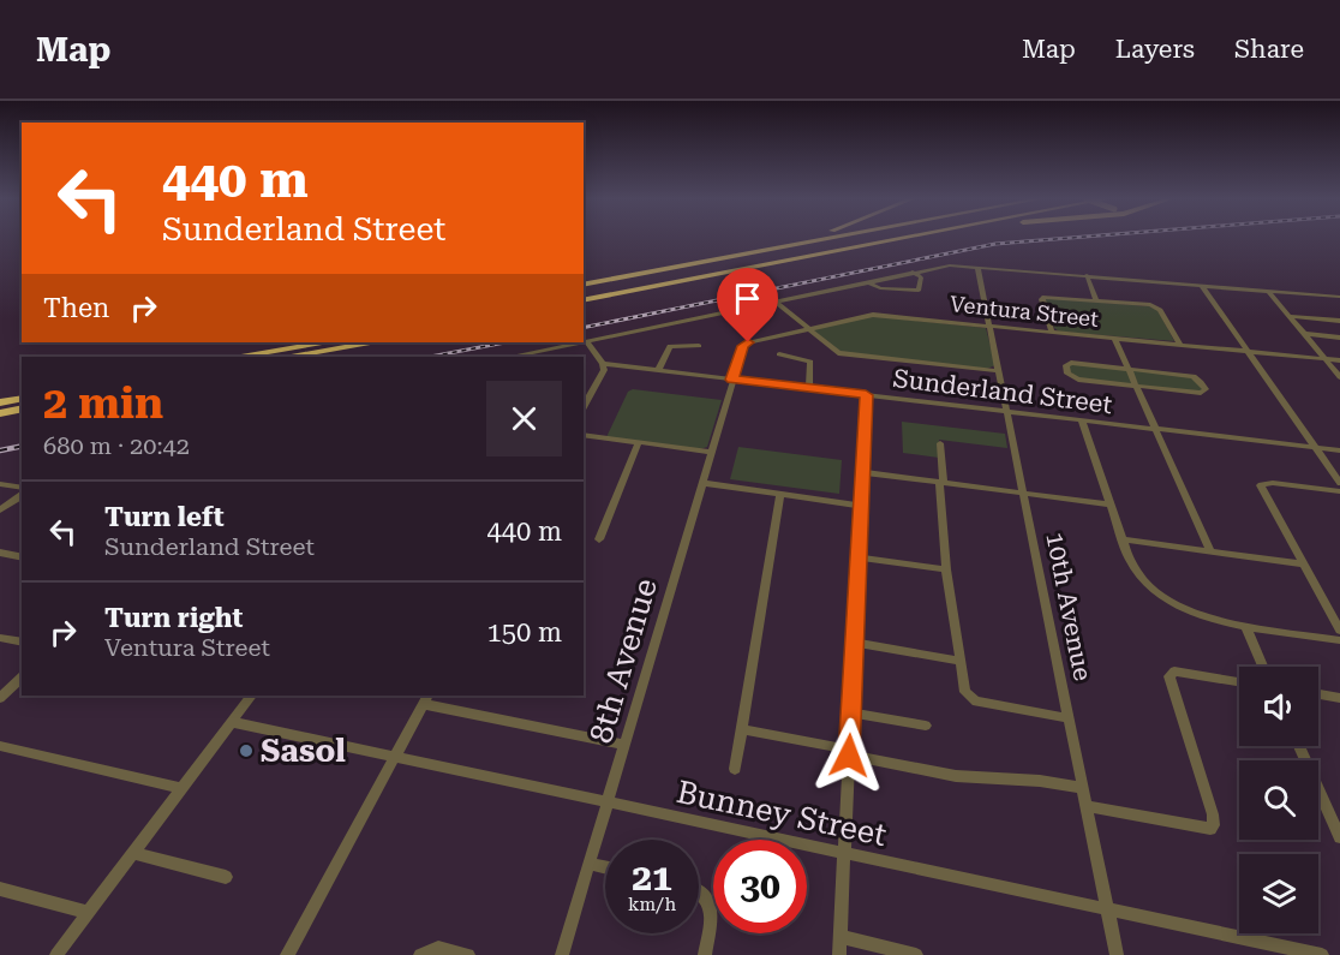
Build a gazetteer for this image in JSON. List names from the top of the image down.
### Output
{
  "streets": {
    "street": [
      "Ventura Street",
      "Sunderland Street",
      "10th Avenue",
      "8th Avenue",
      "Bunney Street"
    ]
  },
  "crossings": [
    ["Ventura Street", "Sunderland Street"],
    ["Ventura Street", "10th Avenue"],
    ["Ventura Street", "8th Avenue"],
    ["Sunderland Street", "10th Avenue"],
    ["Sunderland Street", "8th Avenue"],
    ["10th Avenue", "Bunney Street"],
    ["8th Avenue", "Bunney Street"]
  ],
  "places": ["Sasol"],
  "page": {
    "header": "Map",
    "nav": ["Map", "Layers", "Share"],
    "turn": ["440 m", "Sunderland Street"],
    "then": "Then",
    "heading": ["2 min", "680 m · 20:42"],
    "list": [
      {
        "name": "Turn left",
        "note": "Sunderland Street",
        "value": "440 m"
      },
      {
        "name": "Turn right",
        "note": "Ventura Street",
        "value": "150 m"
      }
    ],
    "speed": "21 km/h",
    "limit": "30"
  }
}
